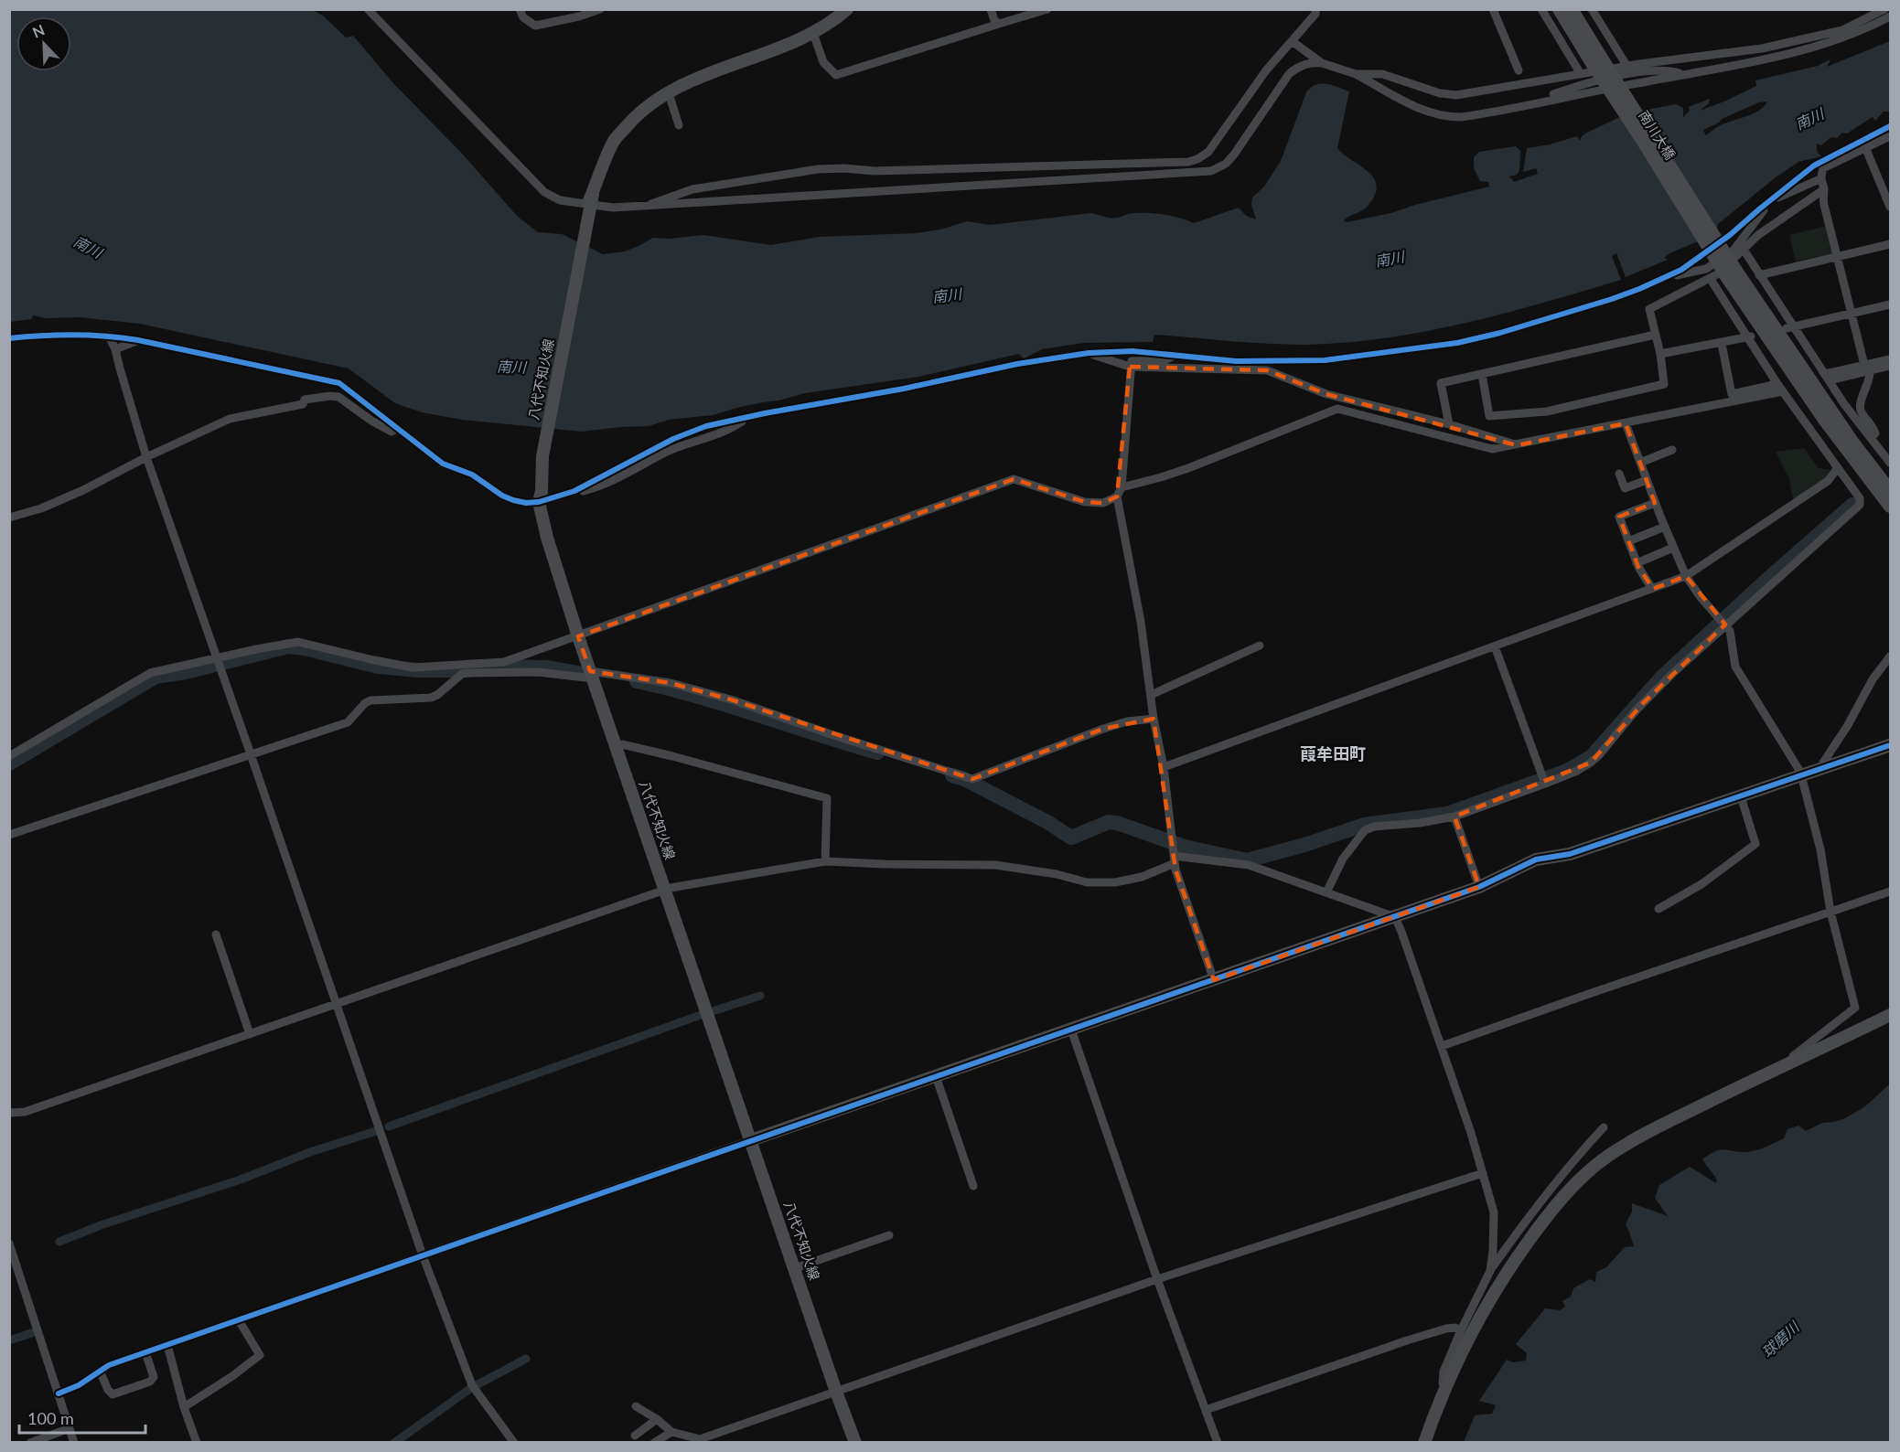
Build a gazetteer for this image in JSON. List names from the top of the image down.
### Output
{
  "streets": {
    "street": ["南川大橋", "八代不知火線"]
  },
  "districts": ["葭牟田町"],
  "water": ["南川", "球磨川"],
  "scale_bar": "100 m",
  "north": "top left"
}
